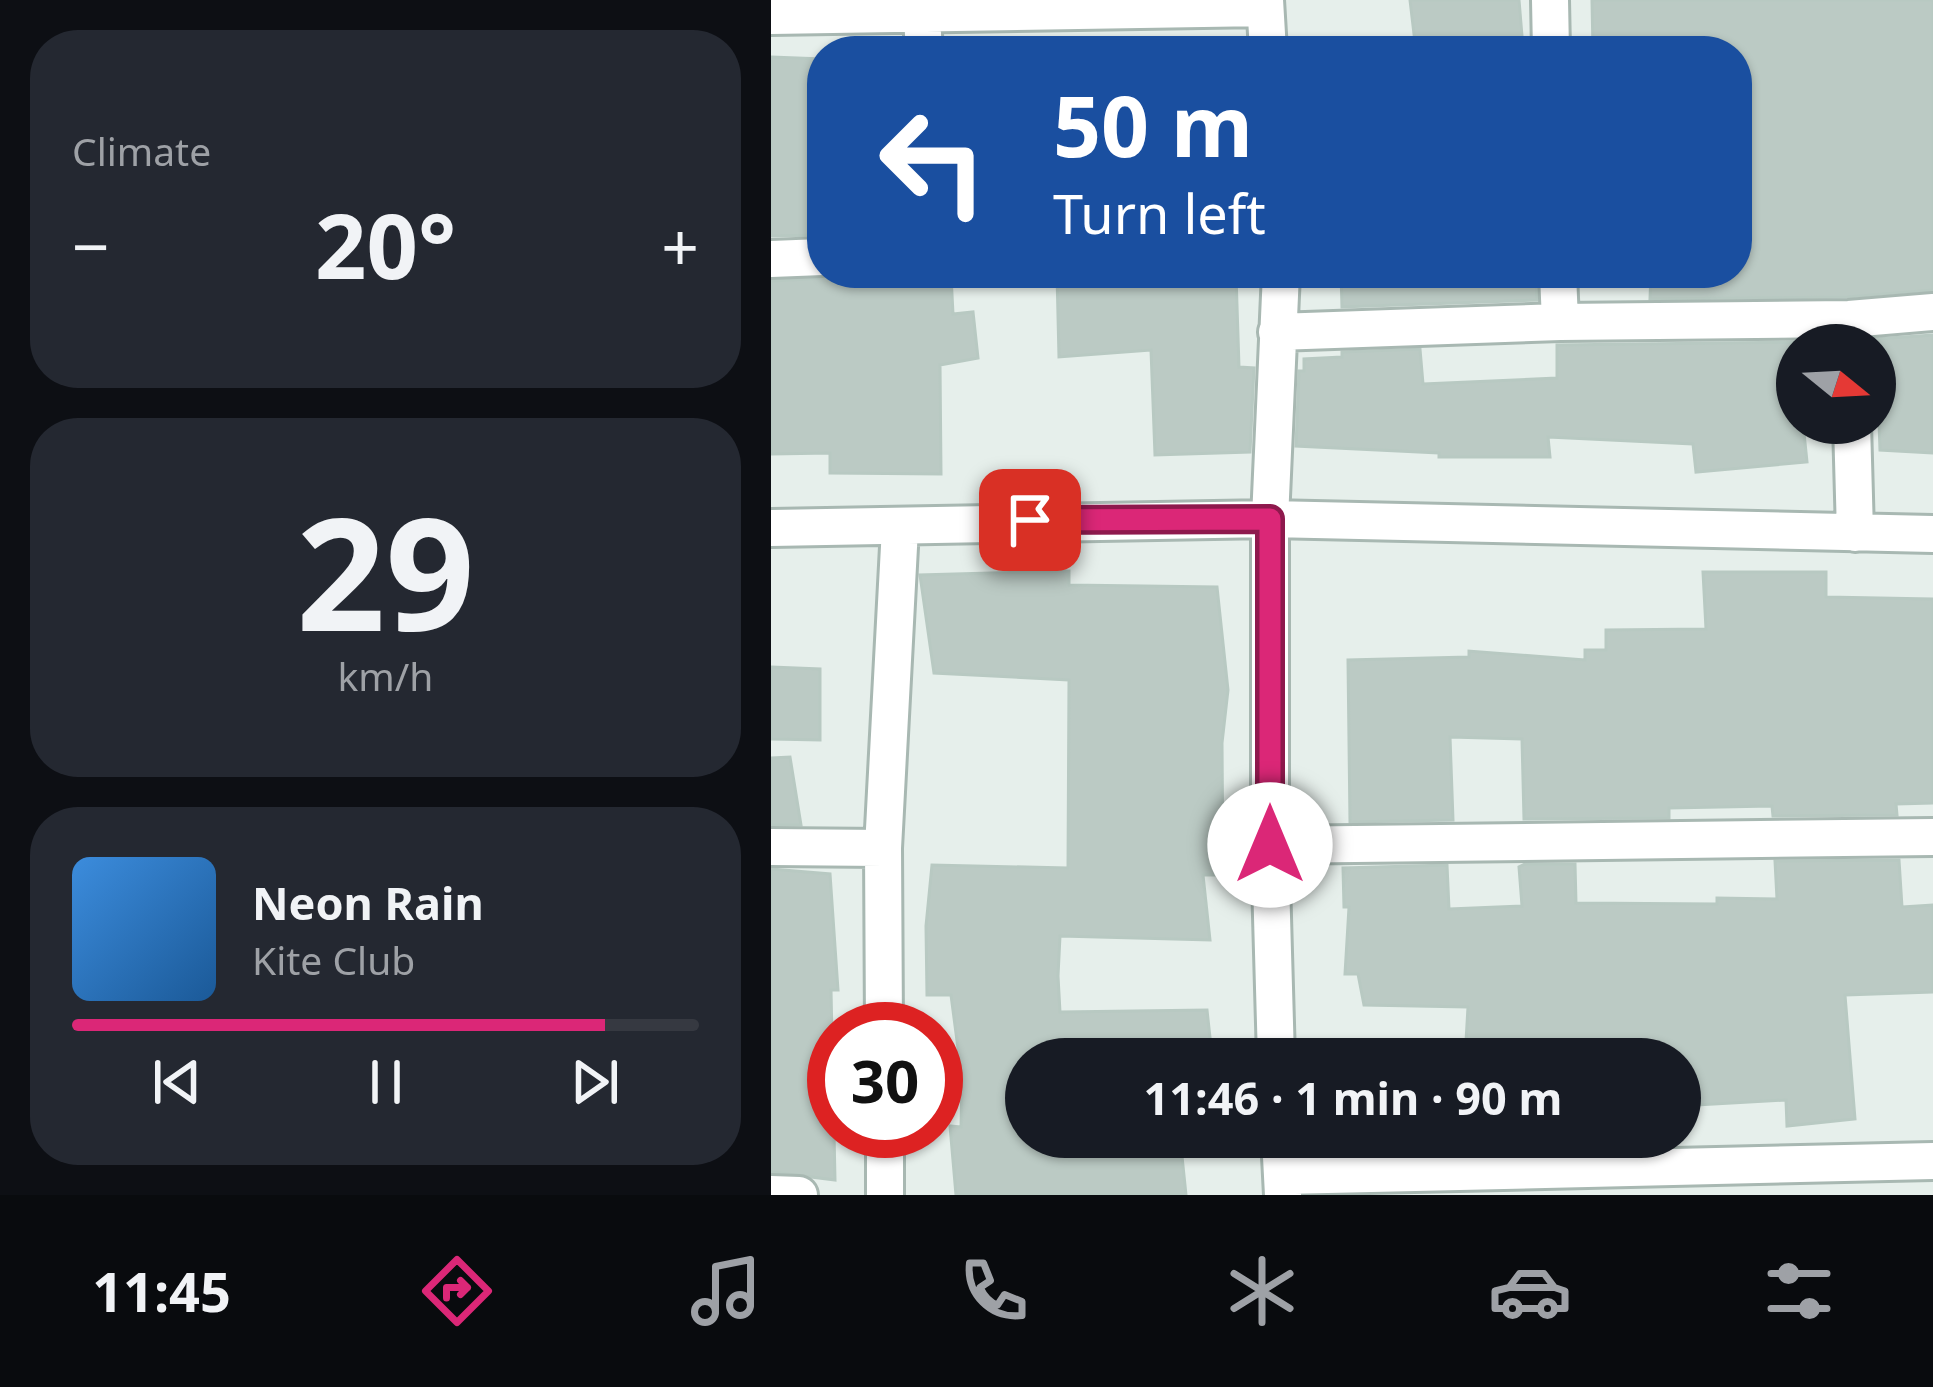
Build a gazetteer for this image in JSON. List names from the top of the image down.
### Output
{
  "north": "right",
  "page": {
    "tile": [
      "Climate",
      ["29", "km/h"]
    ],
    "turn": ["50 m", "Turn left"],
    "heat": ["−", "20°", "+"],
    "song": ["Neon Rain", "Kite Club"],
    "limit": "30",
    "trip": "11:46 · 1 min · 90 m",
    "tabs": "11:45"
  }
}
